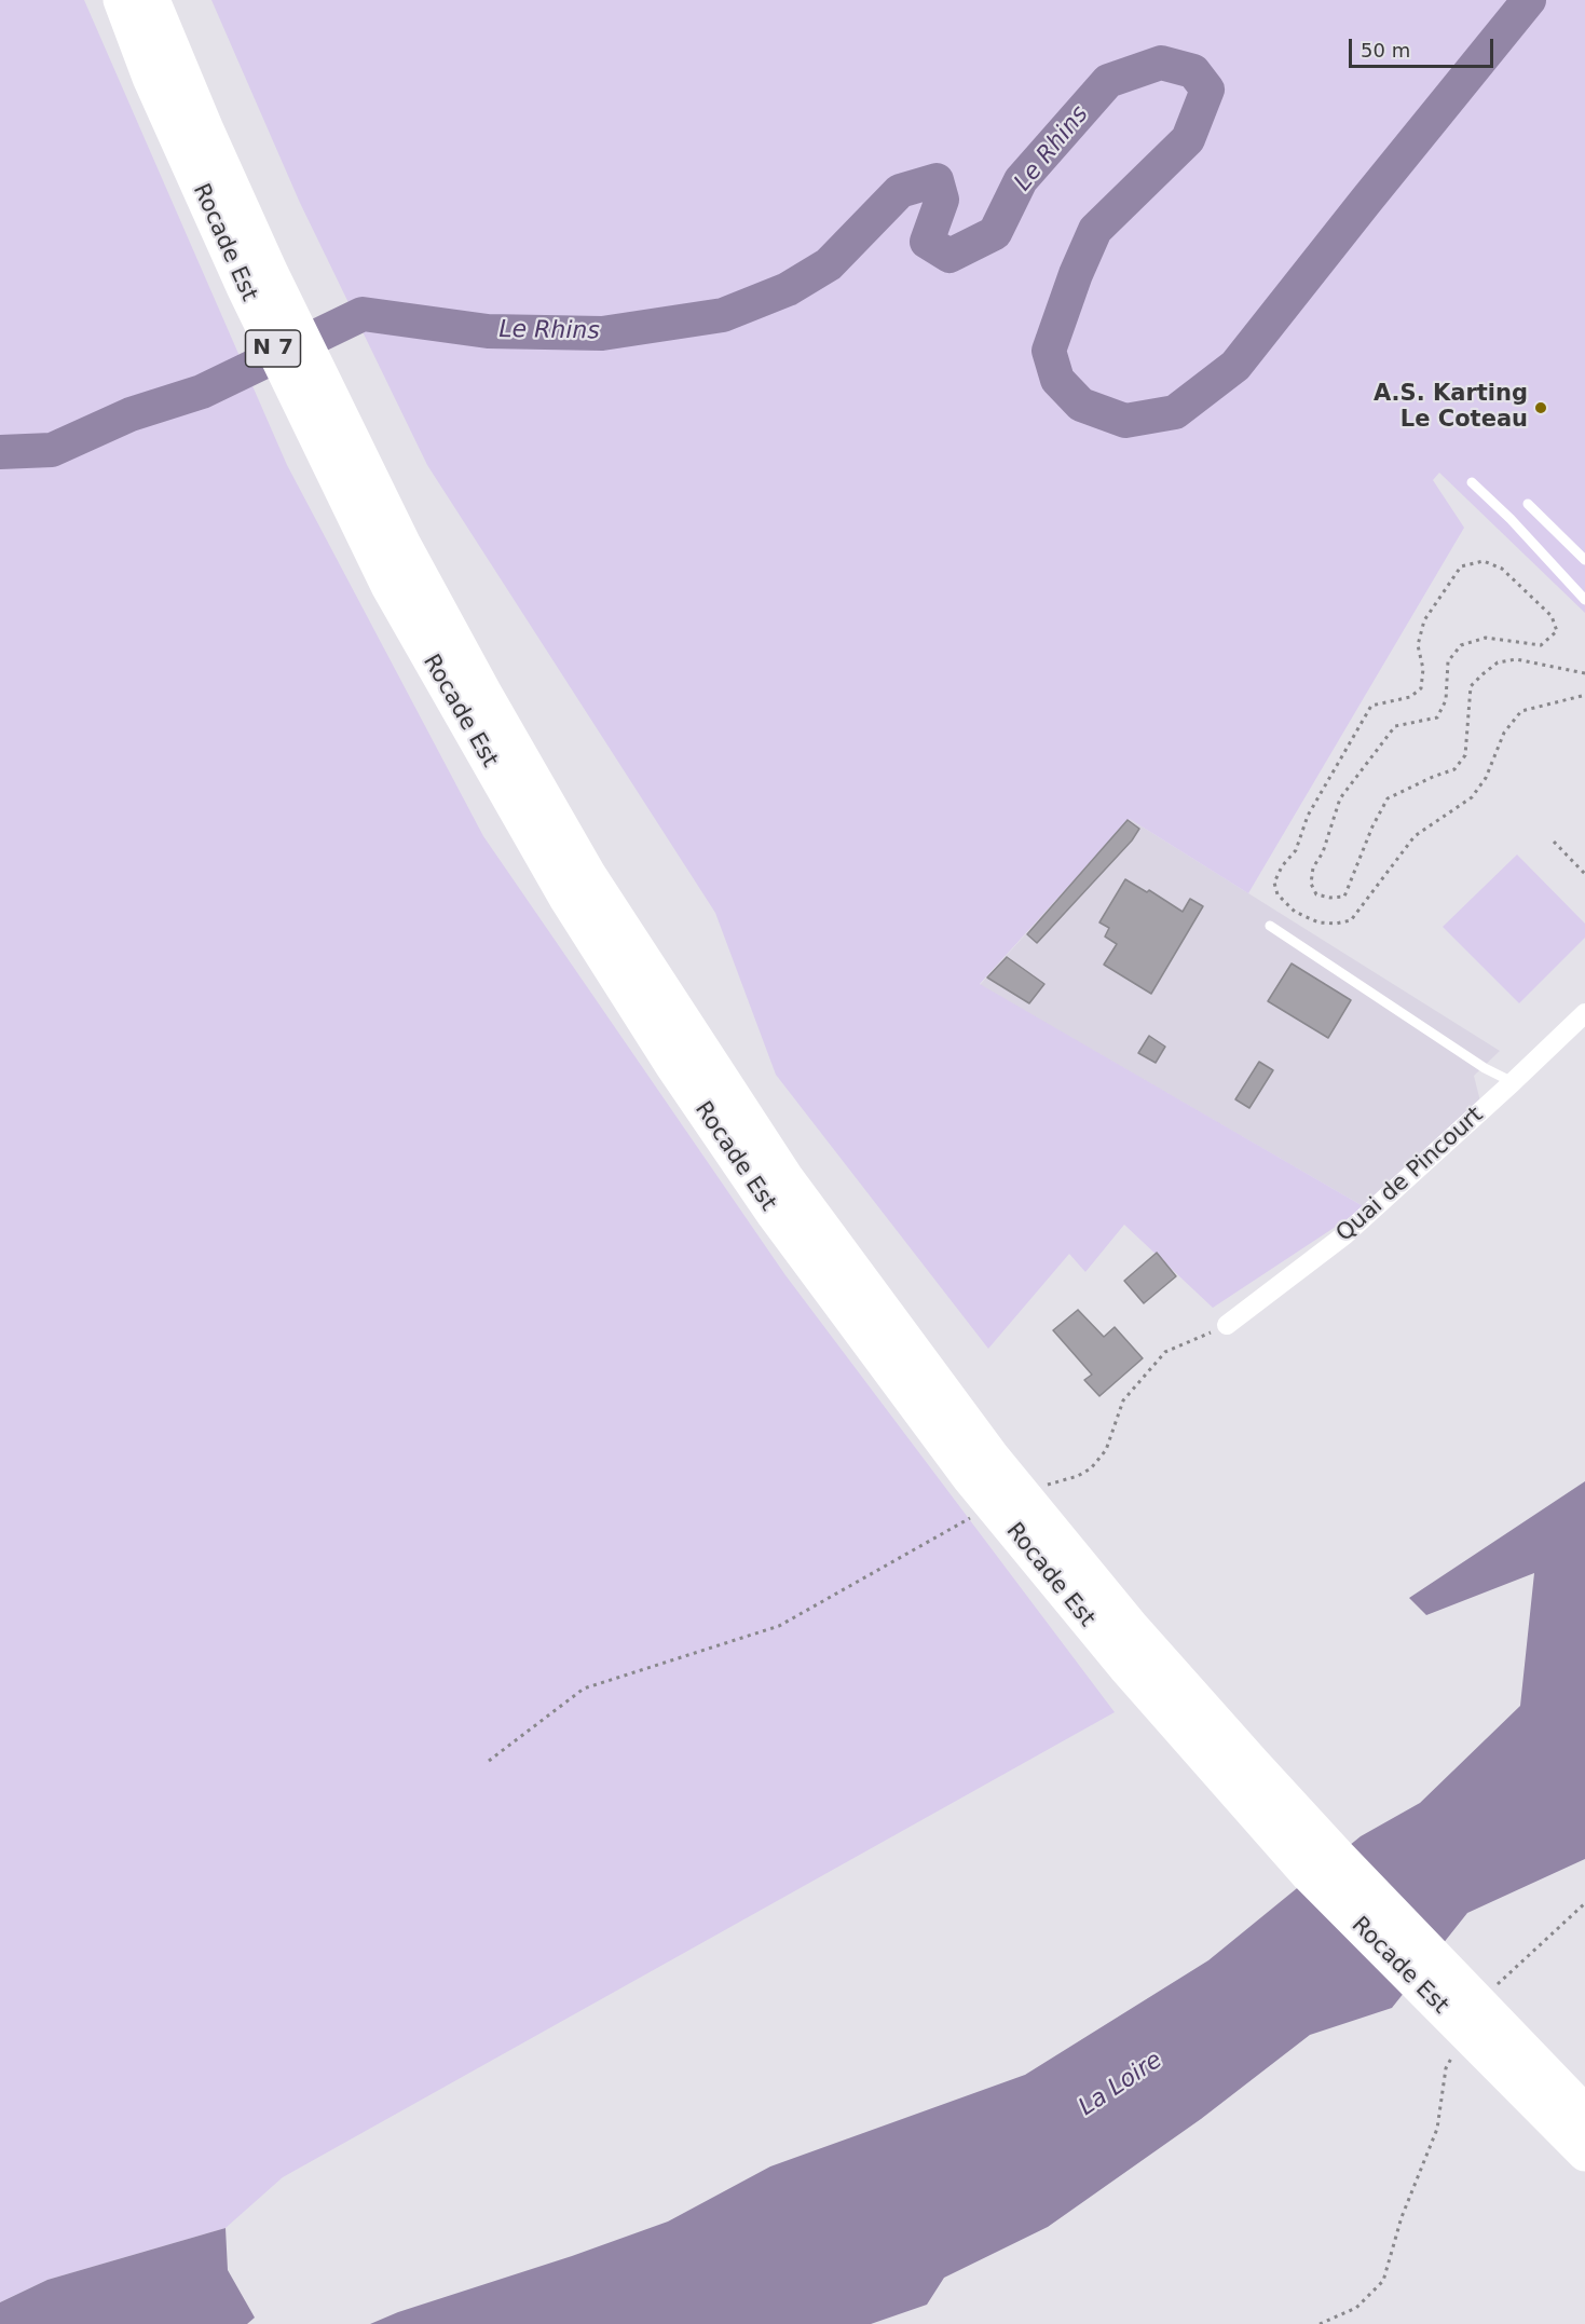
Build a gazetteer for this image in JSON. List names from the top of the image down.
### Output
{
  "streets": {
    "highway": ["Rocade Est", "N 7"],
    "street": ["Quai de Pincourt"]
  },
  "water": ["Le Rhins", "La Loire"],
  "places": ["A.S. Karting Le Coteau"],
  "scale_bar": "50 m"
}
